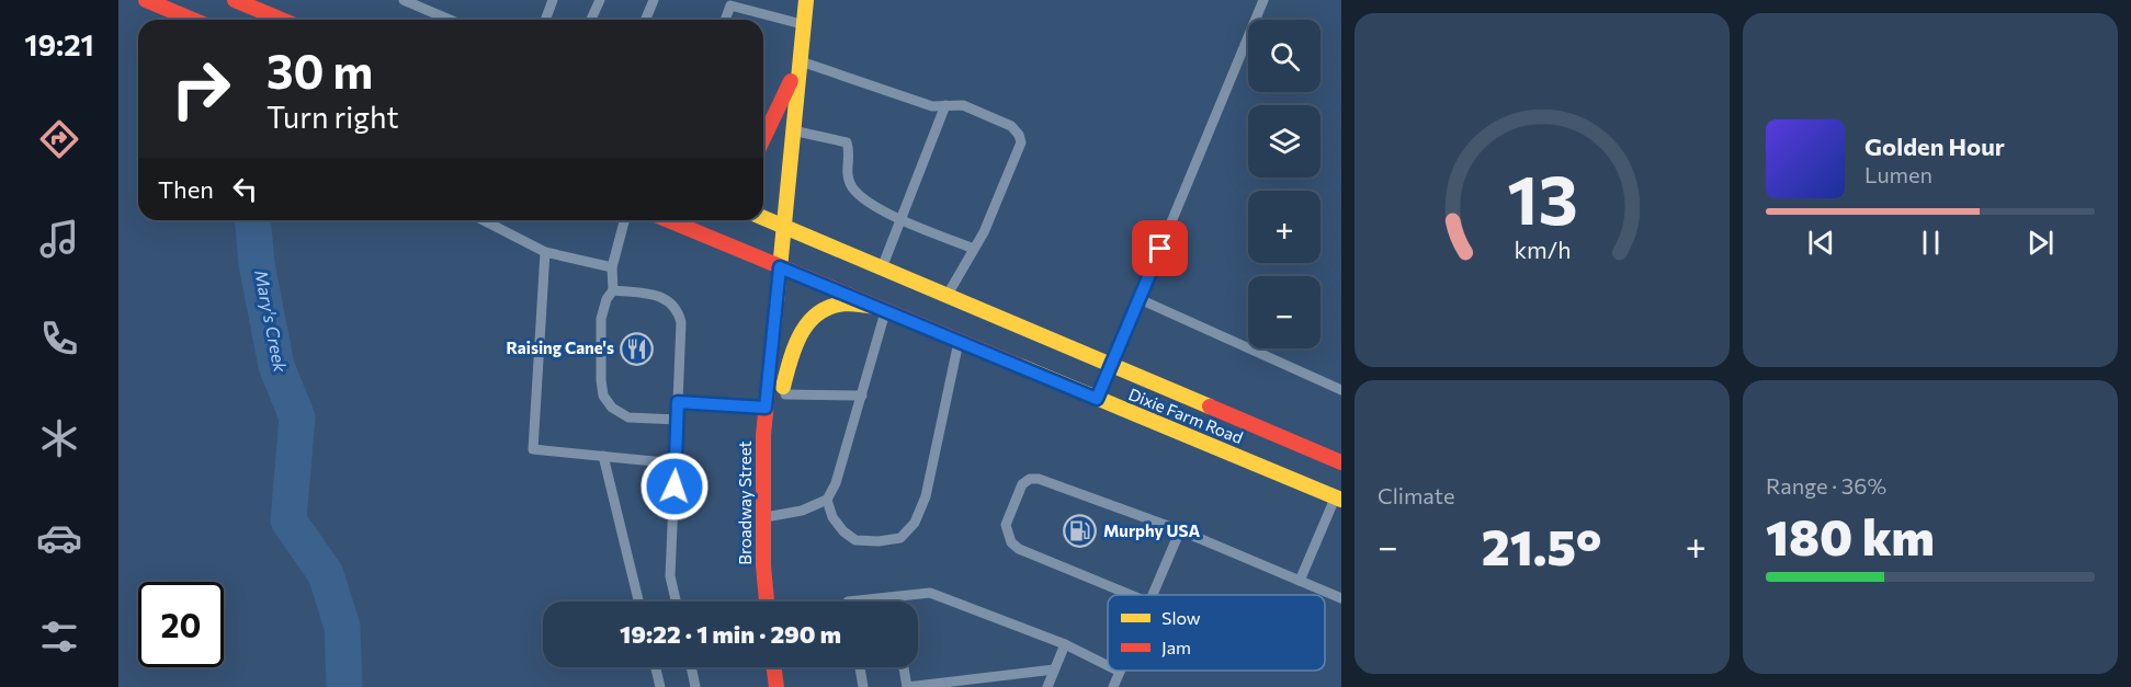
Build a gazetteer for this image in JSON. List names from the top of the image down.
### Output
{
  "streets": {
    "main road": ["Dixie Farm Road", "Broadway Street"]
  },
  "crossings": [
    ["Dixie Farm Road", "Broadway Street"]
  ],
  "water": ["Mary's Creek"],
  "places": {
    "restaurant": ["Raising Cane's"],
    "fuel station": ["Murphy USA"]
  },
  "legend": ["Slow", "Jam"],
  "page": {
    "tabs": "19:21",
    "map_buttons": ["+", "−"],
    "turn": ["30 m", "Turn right"],
    "song": ["Golden Hour", "Lumen"],
    "then": "Then",
    "tile": [
      "Climate",
      ["Range · 36%", "180 km"]
    ],
    "heat": ["−", "21.5°", "+"],
    "limit": "20",
    "trip": "19:22 · 1 min · 290 m",
    "gauge": ["13", "km/h"]
  }
}
